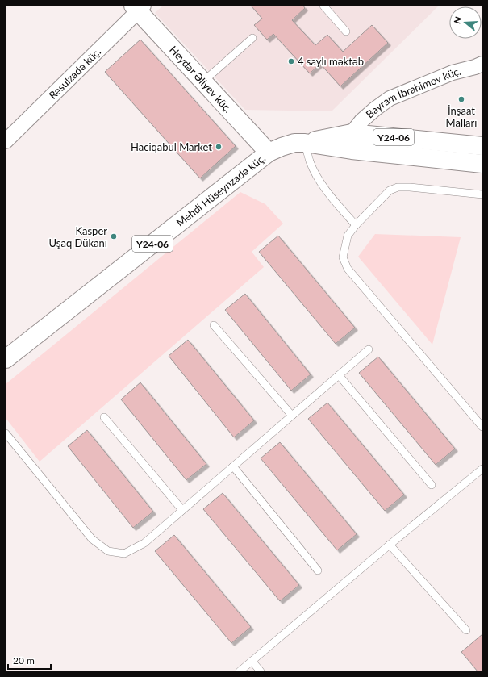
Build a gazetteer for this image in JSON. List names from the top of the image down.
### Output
{
  "streets": {
    "main road": ["Heydər Əliyev küç.", "Y24-06", "Mehdi Hüseynzadə küç."],
    "street": ["Rəsulzadə küç.", "Bayram İbrahimov küç."]
  },
  "crossings": [
    ["Rəsulzadə küç.", "Heydər Əliyev küç."],
    ["Heydər Əliyev küç.", "Mehdi Hüseynzadə küç."],
    ["Bayram İbrahimov küç.", "Y24-06"],
    ["Y24-06", "Mehdi Hüseynzadə küç."]
  ],
  "places": [
    "4 saylı məktəb",
    "İnşaat Malları",
    "Haciqabul Market",
    "Kasper Uşaq Dükanı"
  ],
  "scale_bar": "20 m",
  "north": "left"
}
